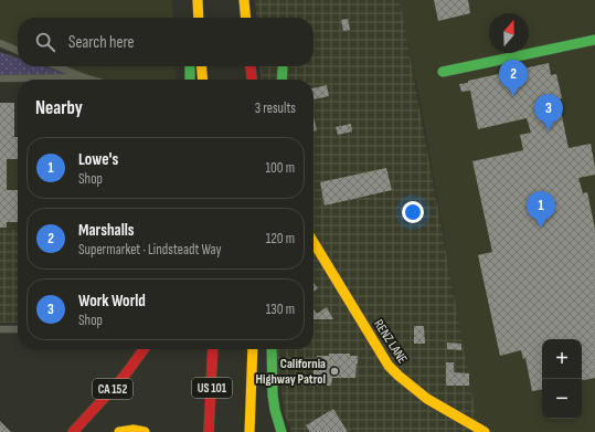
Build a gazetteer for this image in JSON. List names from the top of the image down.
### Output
{
  "streets": {
    "main road": ["RENZ LANE", "US 101", "CA 152"]
  },
  "places": ["California Highway Patrol"],
  "north": "top",
  "page": {
    "search": "Search here",
    "pins": ["2", "3", "1"],
    "heading": ["Nearby", "3 results"],
    "list": [
      {
        "mark": "1",
        "name": "Lowe's",
        "note": "Shop",
        "value": "100 m"
      },
      {
        "mark": "2",
        "name": "Marshalls",
        "note": "Supermarket · Lindsteadt Way",
        "value": "120 m"
      },
      {
        "mark": "3",
        "name": "Work World",
        "note": "Shop",
        "value": "130 m"
      }
    ],
    "map_buttons": ["+", "−"]
  }
}
